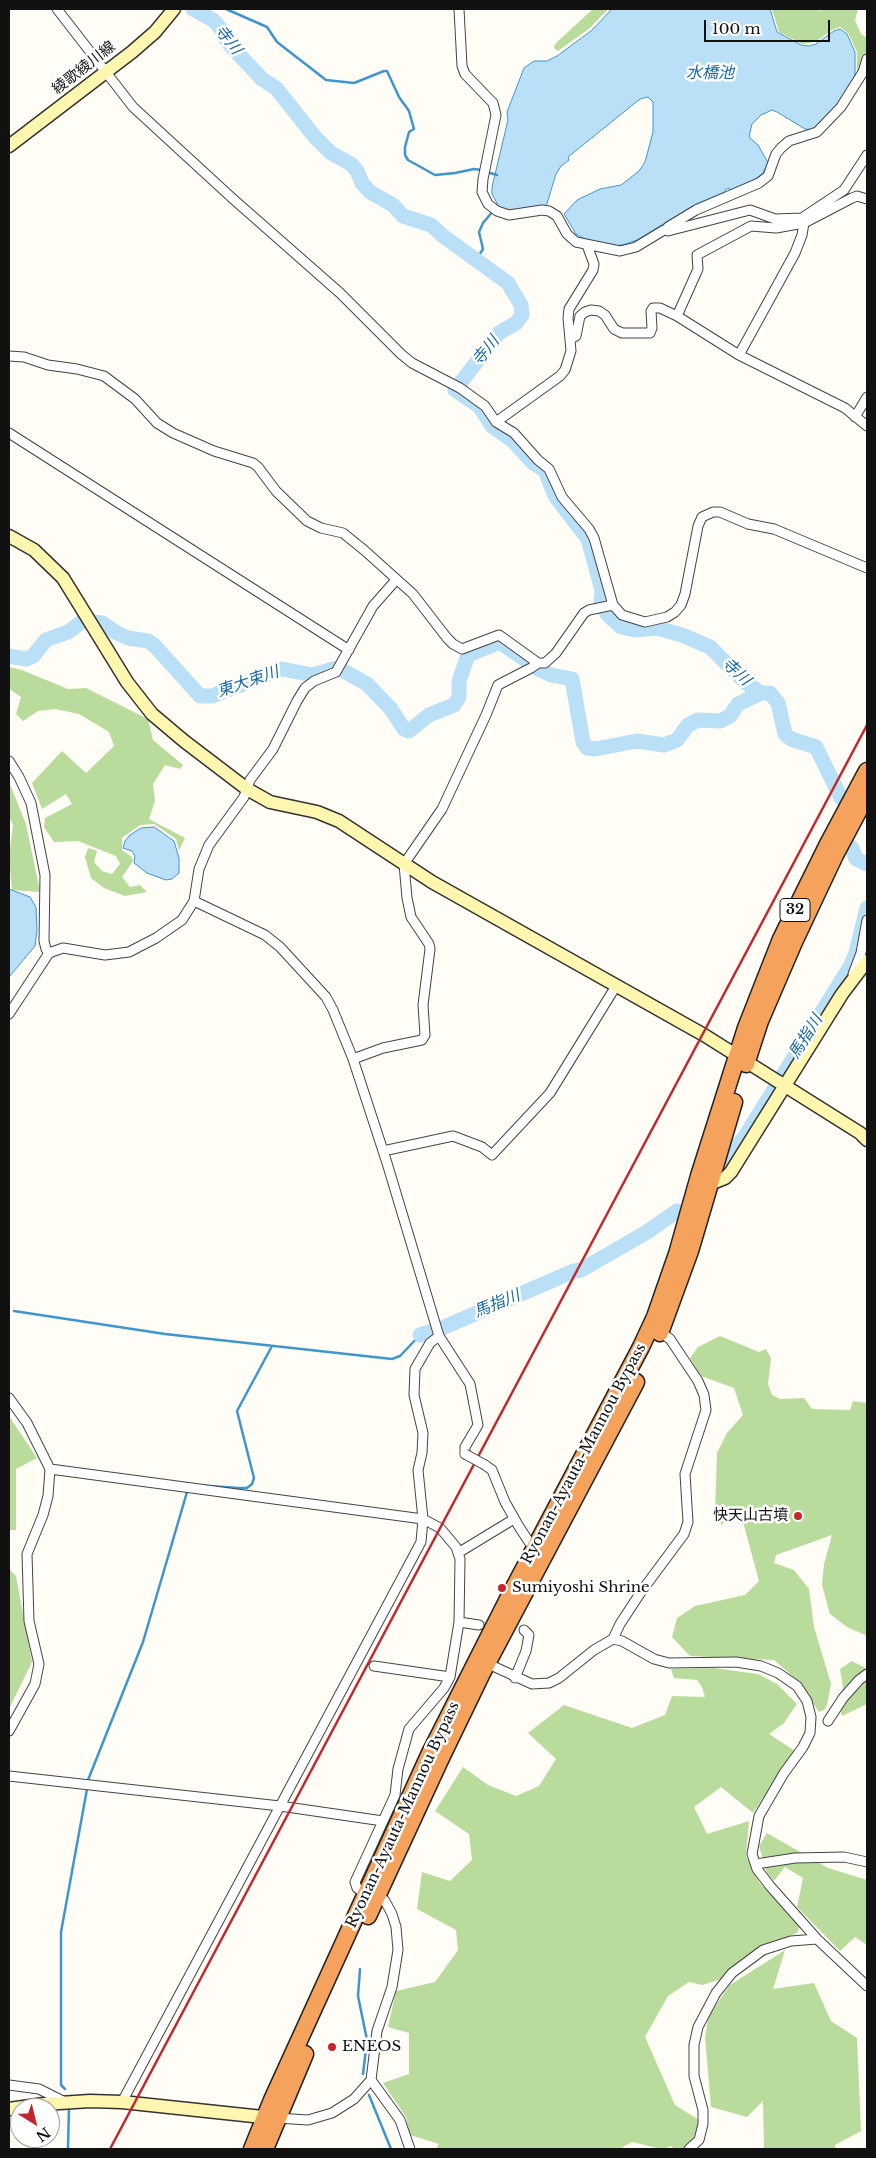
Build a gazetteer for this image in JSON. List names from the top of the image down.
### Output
{
  "streets": {
    "highway": ["32", "Ryonan-Ayauta-Mannou Bypass"],
    "street": ["綾歌綾川線"]
  },
  "water": [
    "寺川",
    "水橋池",
    "東大束川",
    "馬指川"
  ],
  "places": ["快天山古墳", "Sumiyoshi Shrine", "ENEOS"],
  "scale_bar": "100 m",
  "north": "bottom right"
}
